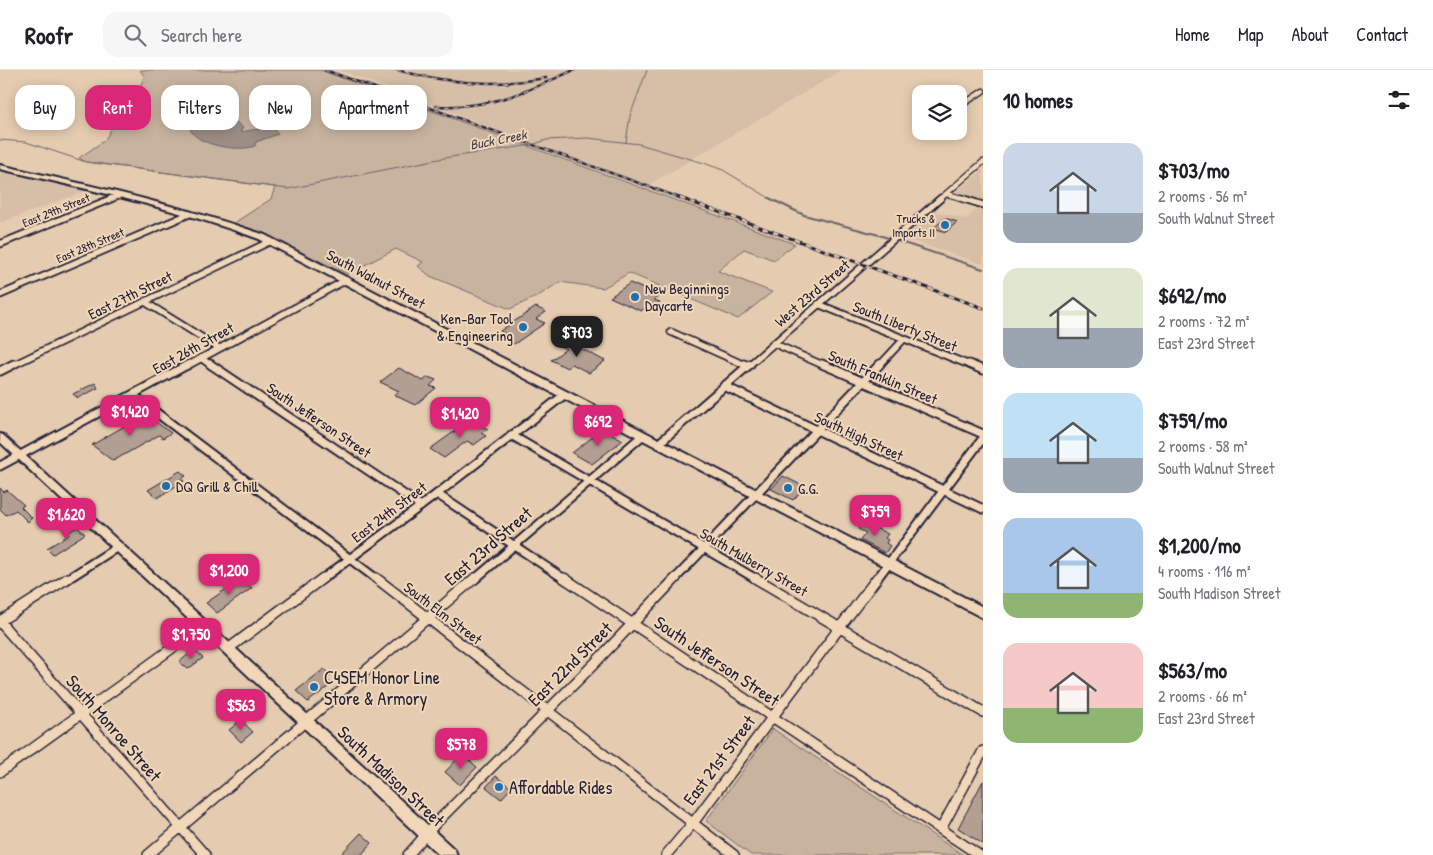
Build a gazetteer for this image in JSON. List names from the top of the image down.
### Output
{
  "streets": {
    "main road": ["South Walnut Street", "South Madison Street"],
    "street": [
      "East 29th Street",
      "East 28th Street",
      "West 23rd Street",
      "East 27th Street",
      "South Liberty Street",
      "East 26th Street",
      "South Franklin Street",
      "South Jefferson Street",
      "South High Street",
      "East 24th Street",
      "East 23rd Street",
      "South Mulberry Street",
      "South Elm Street",
      "East 22nd Street",
      "South Monroe Street",
      "East 21st Street"
    ]
  },
  "crossings": [
    ["East 29th Street", "South Walnut Street"],
    ["East 28th Street", "South Walnut Street"],
    ["South Walnut Street", "West 23rd Street"],
    ["South Walnut Street", "East 27th Street"],
    ["South Walnut Street", "East 26th Street"],
    ["South Walnut Street", "East 24th Street"],
    ["South Walnut Street", "East 23rd Street"],
    ["South Walnut Street", "East 22nd Street"],
    ["South Walnut Street", "East 21st Street"],
    ["West 23rd Street", "South Liberty Street"],
    ["West 23rd Street", "South Franklin Street"],
    ["West 23rd Street", "South High Street"],
    ["South Liberty Street", "East 22nd Street"],
    ["East 26th Street", "South Jefferson Street"],
    ["East 26th Street", "South Elm Street"],
    ["East 26th Street", "South Madison Street"],
    ["South Franklin Street", "East 22nd Street"],
    ["South Franklin Street", "East 21st Street"],
    ["South Jefferson Street", "East 24th Street"],
    ["South Jefferson Street", "East 23rd Street"],
    ["South Jefferson Street", "East 22nd Street"],
    ["South Jefferson Street", "East 21st Street"],
    ["South High Street", "East 22nd Street"],
    ["South High Street", "East 21st Street"],
    ["East 24th Street", "South Mulberry Street"],
    ["East 24th Street", "South Elm Street"],
    ["East 24th Street", "South Madison Street"],
    ["East 23rd Street", "South Mulberry Street"],
    ["East 23rd Street", "South Elm Street"],
    ["East 23rd Street", "South Monroe Street"],
    ["East 23rd Street", "South Madison Street"],
    ["South Mulberry Street", "East 22nd Street"],
    ["South Mulberry Street", "East 21st Street"],
    ["South Elm Street", "East 22nd Street"],
    ["South Elm Street", "East 21st Street"],
    ["East 22nd Street", "South Madison Street"]
  ],
  "water": ["Buck Creek"],
  "places": [
    "Trucks & Imports II",
    "New Beginnings Daycarte",
    "Ken-Bar Tool & Engineering",
    "DQ Grill & Chill",
    "G.G.",
    "C4SEM Honor Line Store & Armory",
    "Affordable Rides"
  ],
  "page": {
    "header": "Roofr",
    "search": "Search here",
    "nav": [
      "Home",
      "Map",
      "About",
      "Contact"
    ],
    "heading": "10 homes",
    "chip": [
      "Buy",
      "Rent",
      "Filters",
      "New",
      "Apartment"
    ],
    "list": [
      {
        "name": "$703/mo",
        "note": "2 rooms · 56 m² · South Walnut Street"
      },
      {
        "name": "$692/mo",
        "note": "2 rooms · 72 m² · East 23rd Street"
      },
      {
        "name": "$759/mo",
        "note": "2 rooms · 58 m² · South Walnut Street"
      },
      {
        "name": "$1,200/mo",
        "note": "4 rooms · 116 m² · South Madison Street"
      },
      {
        "name": "$563/mo",
        "note": "2 rooms · 66 m² · East 23rd Street"
      }
    ],
    "price": [
      "$703",
      "$1,420",
      "$1,420",
      "$692",
      "$759",
      "$1,620",
      "$1,200",
      "$1,750",
      "$563",
      "$578"
    ]
  }
}
